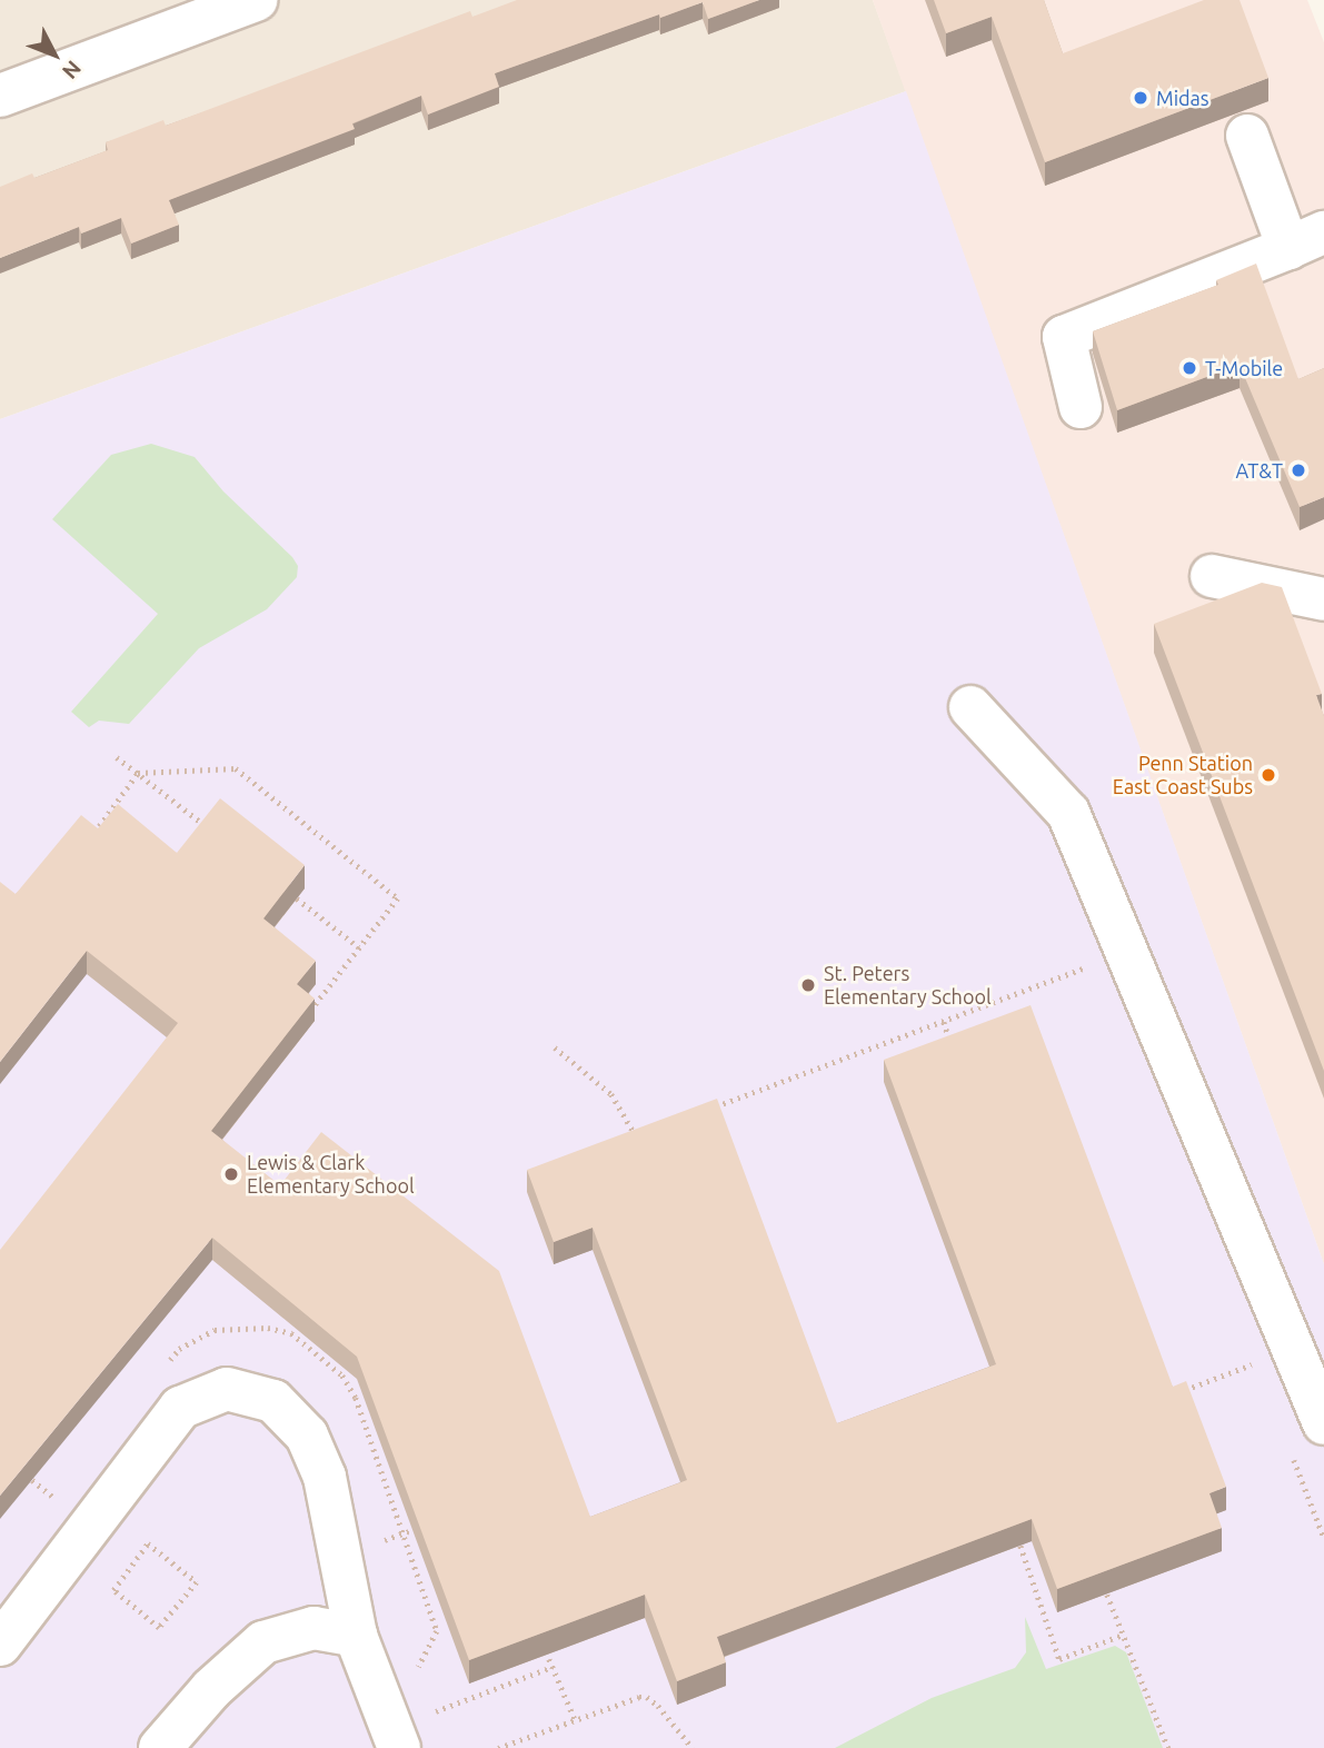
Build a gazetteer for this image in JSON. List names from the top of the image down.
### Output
{
  "places": [
    "Midas",
    "T-Mobile",
    "AT&T",
    "Penn Station East Coast Subs",
    "St. Peters Elementary School",
    "Lewis & Clark Elementary School"
  ],
  "north": "bottom right"
}
